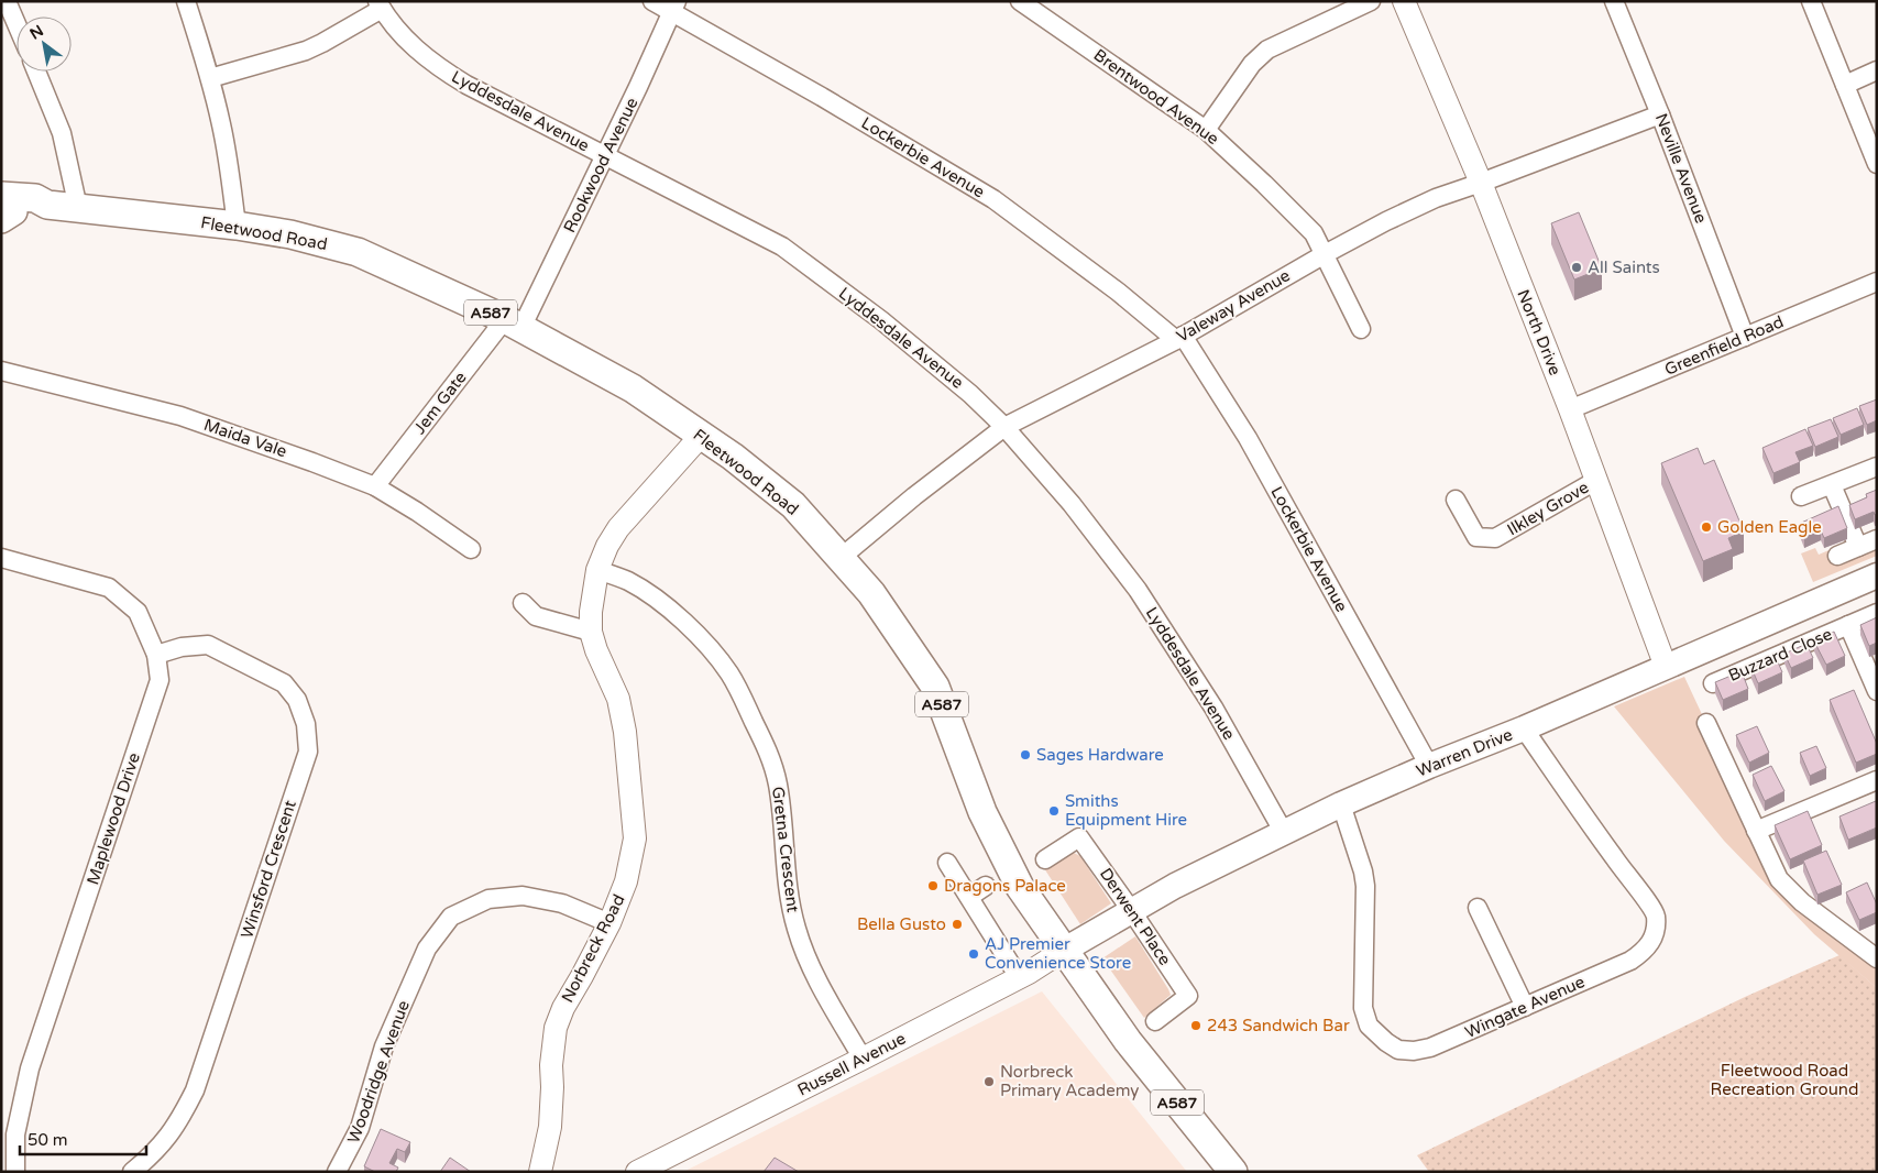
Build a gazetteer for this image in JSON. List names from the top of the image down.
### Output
{
  "streets": {
    "main road": ["Fleetwood Road", "A587", "Warren Drive"],
    "street": [
      "Brentwood Avenue",
      "Lyddesdale Avenue",
      "Lockerbie Avenue",
      "Rookwood Avenue",
      "Neville Avenue",
      "Valeway Avenue",
      "North Drive",
      "Greenfield Road",
      "Jem Gate",
      "Maida Vale",
      "Ilkley Grove",
      "Buzzard Close",
      "Maplewood Drive",
      "Gretna Crescent",
      "Winsford Crescent",
      "Derwent Place",
      "Norbreck Road",
      "Wingate Avenue",
      "Russell Avenue",
      "Woodridge Avenue"
    ]
  },
  "crossings": [
    ["Brentwood Avenue", "Valeway Avenue"],
    ["Lyddesdale Avenue", "Rookwood Avenue"],
    ["Lyddesdale Avenue", "Valeway Avenue"],
    ["Lyddesdale Avenue", "Warren Drive"],
    ["Lockerbie Avenue", "Rookwood Avenue"],
    ["Lockerbie Avenue", "Valeway Avenue"],
    ["Lockerbie Avenue", "Warren Drive"],
    ["Rookwood Avenue", "Fleetwood Road"],
    ["Rookwood Avenue", "Jem Gate"],
    ["Neville Avenue", "Valeway Avenue"],
    ["Neville Avenue", "Greenfield Road"],
    ["Fleetwood Road", "Valeway Avenue"],
    ["Fleetwood Road", "Jem Gate"],
    ["Fleetwood Road", "Warren Drive"],
    ["Fleetwood Road", "Norbreck Road"],
    ["Fleetwood Road", "Russell Avenue"],
    ["Valeway Avenue", "North Drive"],
    ["North Drive", "Greenfield Road"],
    ["North Drive", "Ilkley Grove"],
    ["North Drive", "Warren Drive"],
    ["Jem Gate", "Maida Vale"],
    ["Warren Drive", "Derwent Place"],
    ["Warren Drive", "Wingate Avenue"],
    ["Warren Drive", "Russell Avenue"],
    ["Maplewood Drive", "Winsford Crescent"],
    ["Gretna Crescent", "Norbreck Road"],
    ["Gretna Crescent", "Russell Avenue"],
    ["Norbreck Road", "Woodridge Avenue"]
  ],
  "parks": ["Fleetwood Road Recreation Ground"],
  "places": [
    "All Saints",
    "Golden Eagle",
    "Sages Hardware",
    "Smiths Equipment Hire",
    "Dragons Palace",
    "Bella Gusto",
    "AJ Premier Convenience Store",
    "243 Sandwich Bar",
    "Norbreck Primary Academy"
  ],
  "scale_bar": "50 m",
  "north": "top left"
}
